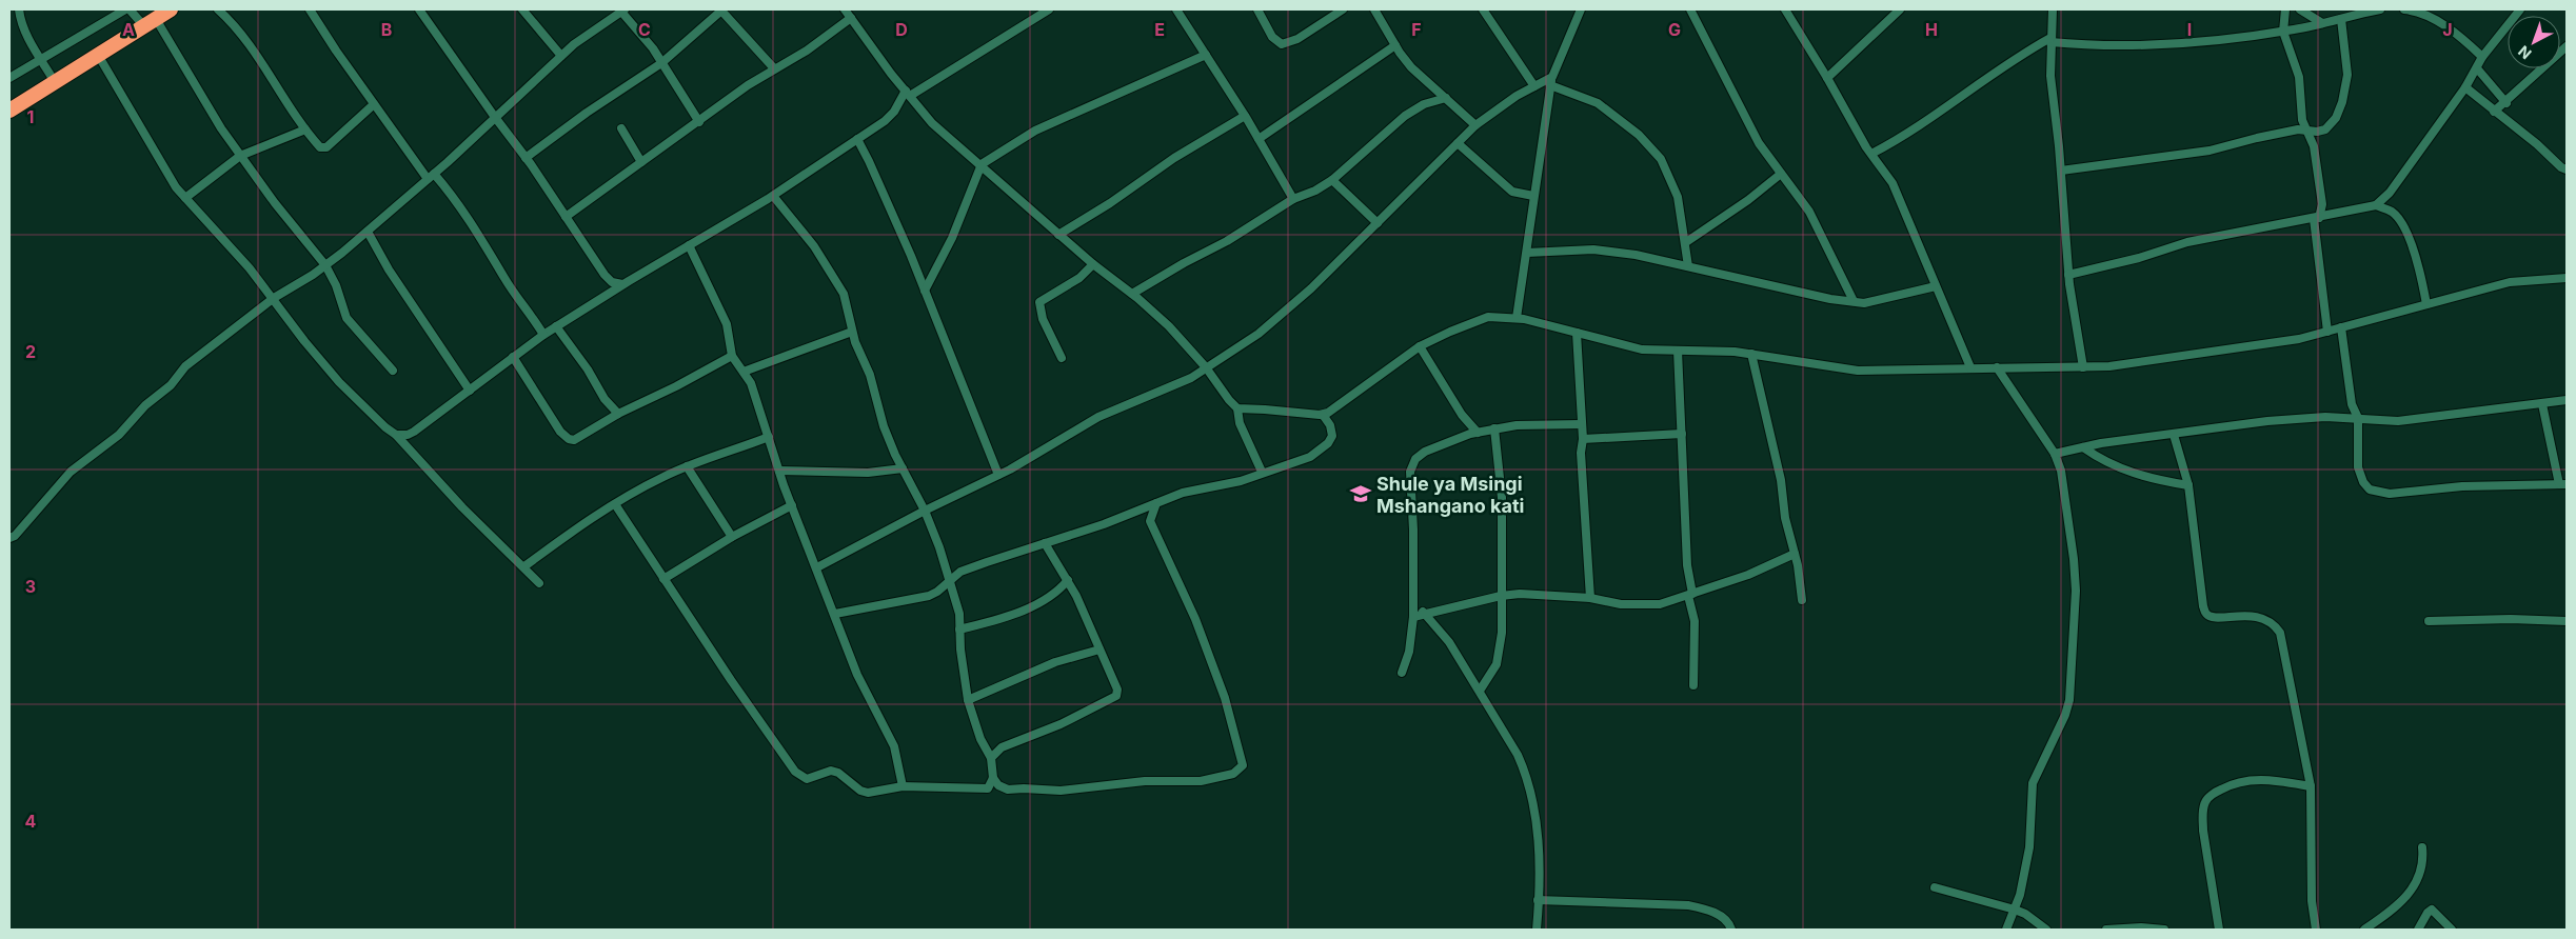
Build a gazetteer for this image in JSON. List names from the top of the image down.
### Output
{
  "places": {
    "school or university": ["Shule ya Msingi Mshangano kati"]
  },
  "north": "bottom left",
  "grid": {
    "columns": [
      "A",
      "B",
      "C",
      "D",
      "E",
      "F",
      "G",
      "H",
      "I",
      "J"
    ],
    "rows": [
      "1",
      "2",
      "3",
      "4"
    ]
  }
}
